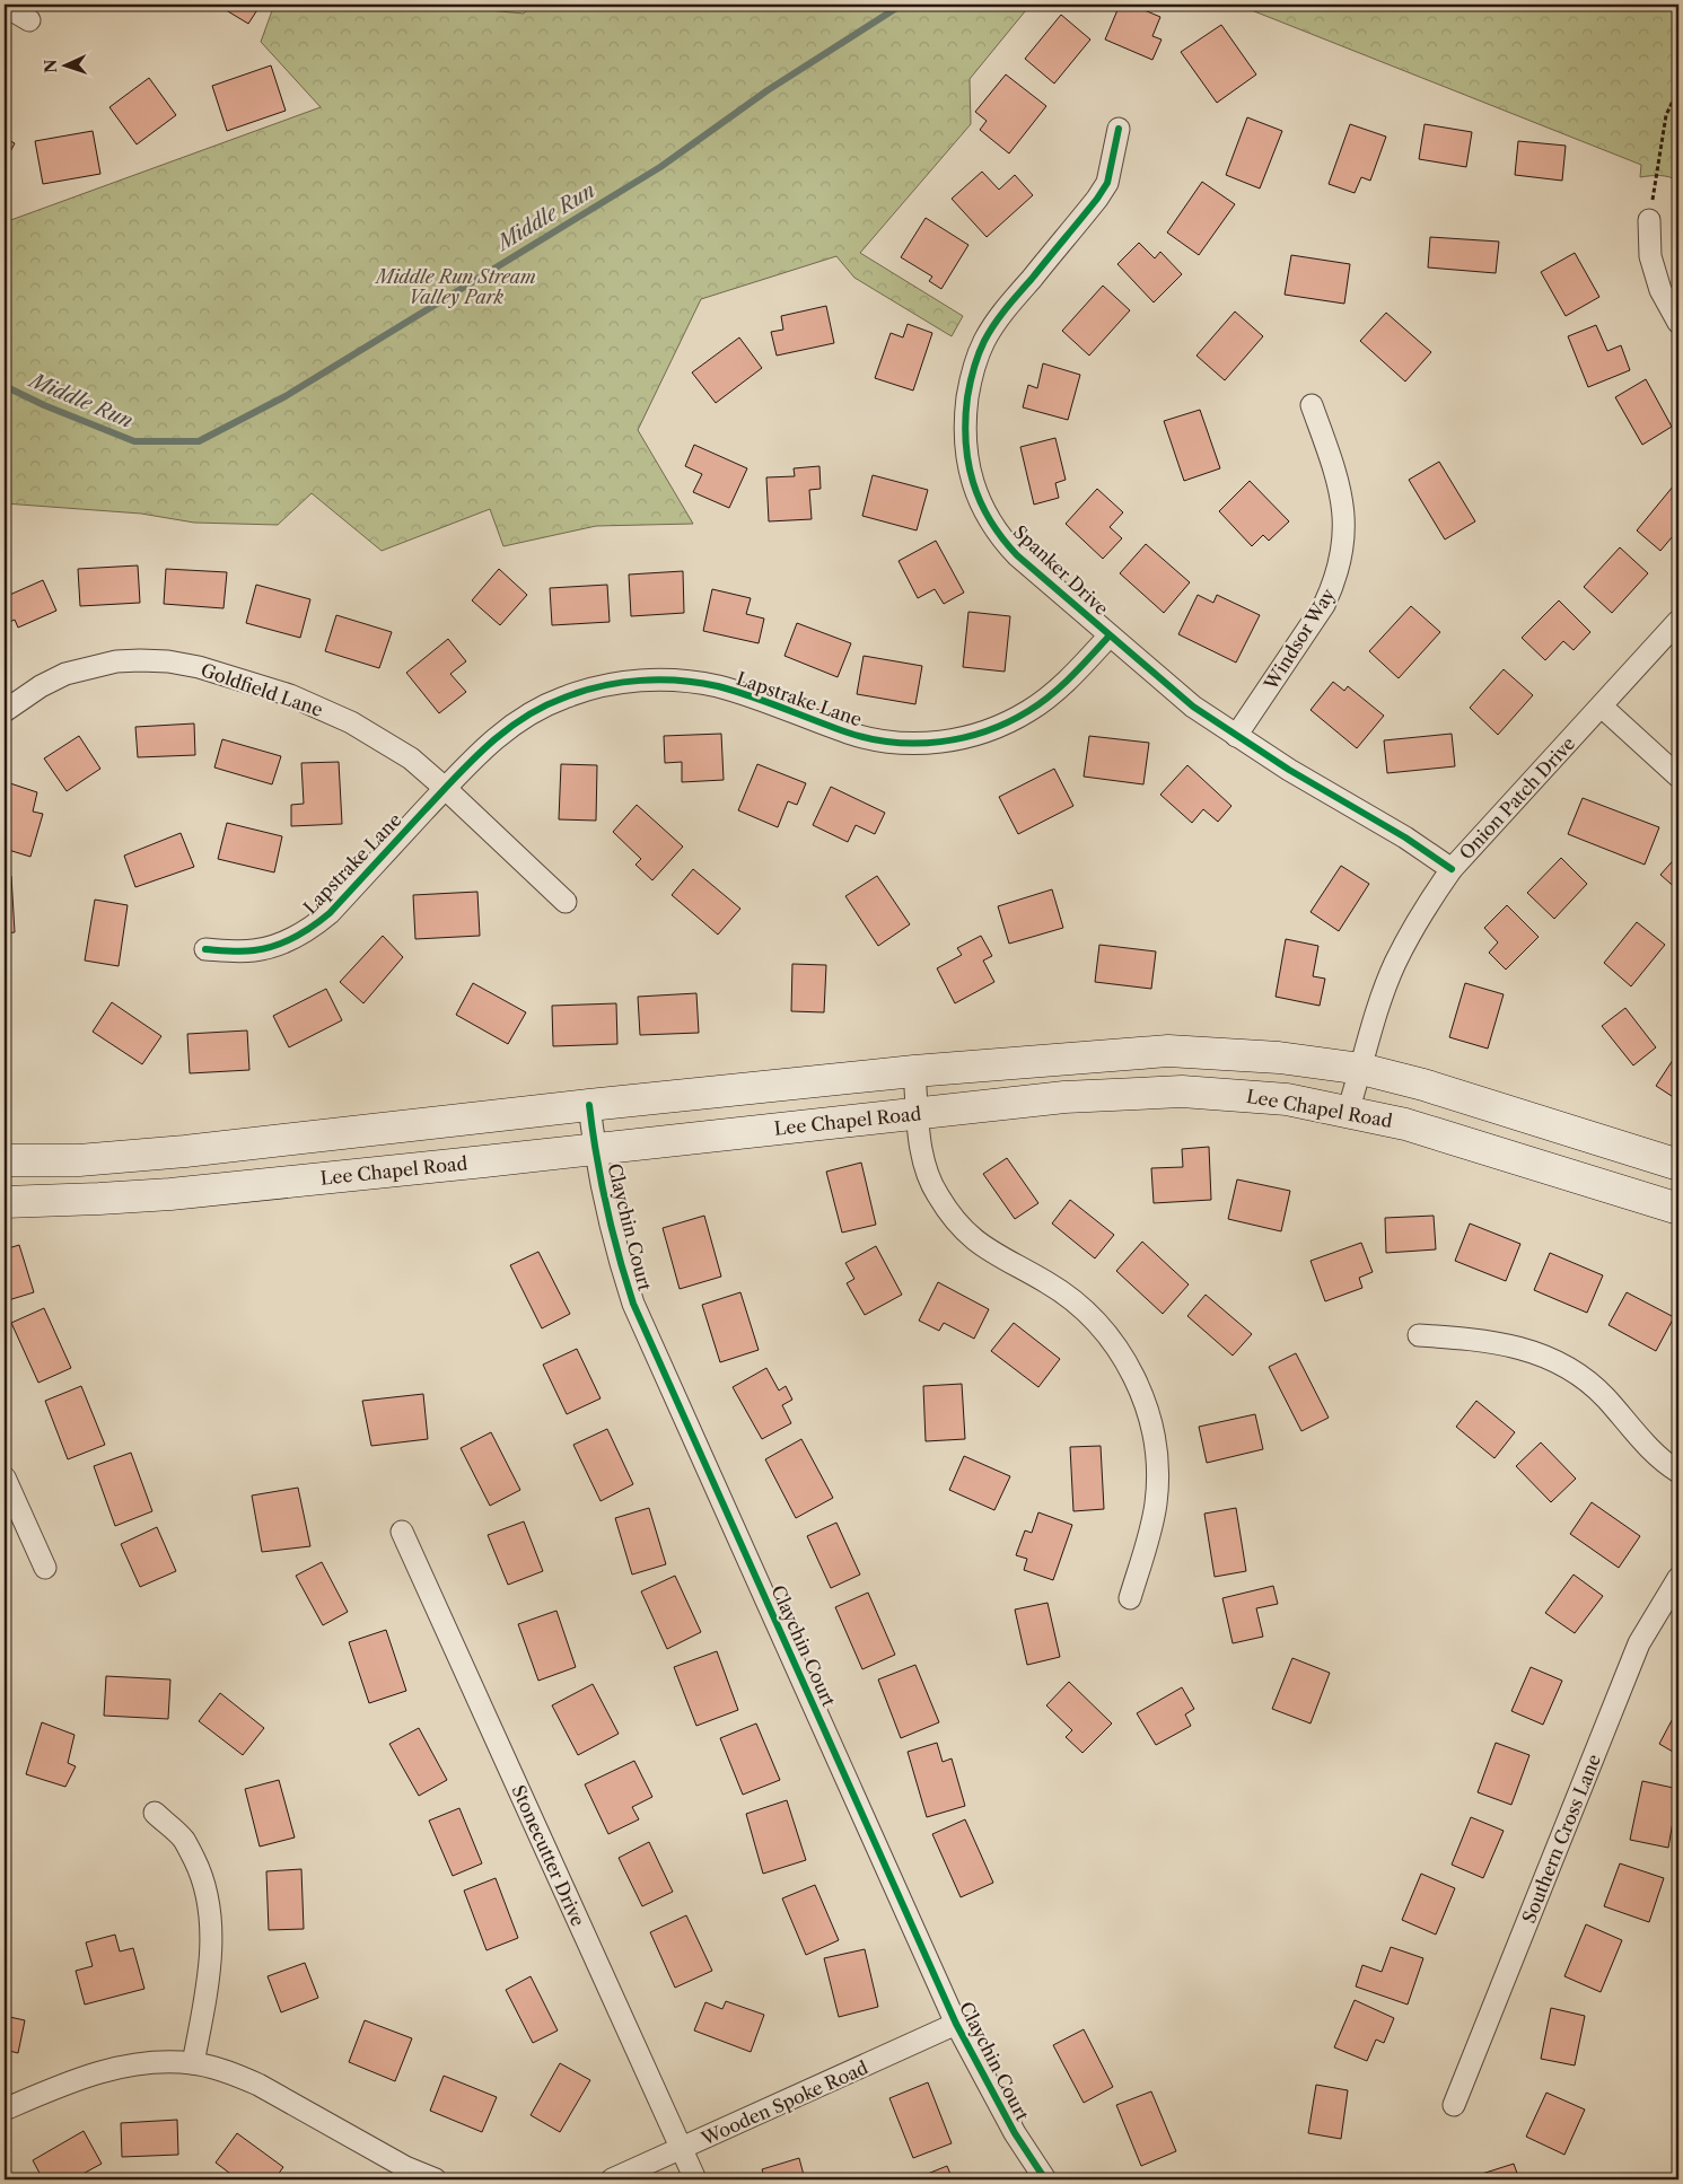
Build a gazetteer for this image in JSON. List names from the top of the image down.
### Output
{
  "streets": {
    "main road": ["Lee Chapel Road"],
    "street": [
      "Spanker Drive",
      "Windsor Way",
      "Goldfield Lane",
      "Lapstrake Lane",
      "Onion Patch Drive",
      "Claychin Court",
      "Southern Cross Lane",
      "Stonecutter Drive",
      "Wooden Spoke Road"
    ]
  },
  "crossings": [
    ["Spanker Drive", "Windsor Way"],
    ["Spanker Drive", "Lapstrake Lane"],
    ["Spanker Drive", "Onion Patch Drive"],
    ["Goldfield Lane", "Lapstrake Lane"],
    ["Onion Patch Drive", "Lee Chapel Road"],
    ["Lee Chapel Road", "Claychin Court"],
    ["Claychin Court", "Wooden Spoke Road"],
    ["Stonecutter Drive", "Wooden Spoke Road"]
  ],
  "water": ["Middle Run"],
  "parks": ["Middle Run Stream Valley Park"],
  "north": "left"
}
